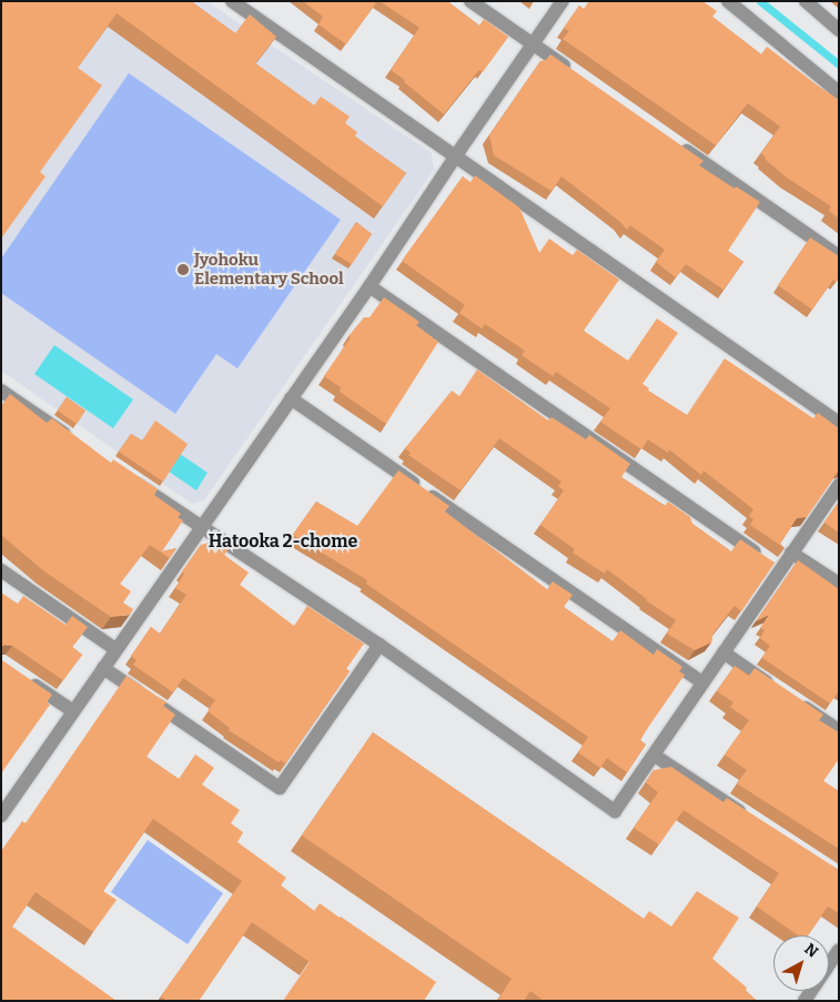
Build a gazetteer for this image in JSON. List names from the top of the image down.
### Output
{
  "districts": ["Hatooka 2-chome"],
  "places": ["Jyohoku Elementary School"],
  "north": "top right"
}
